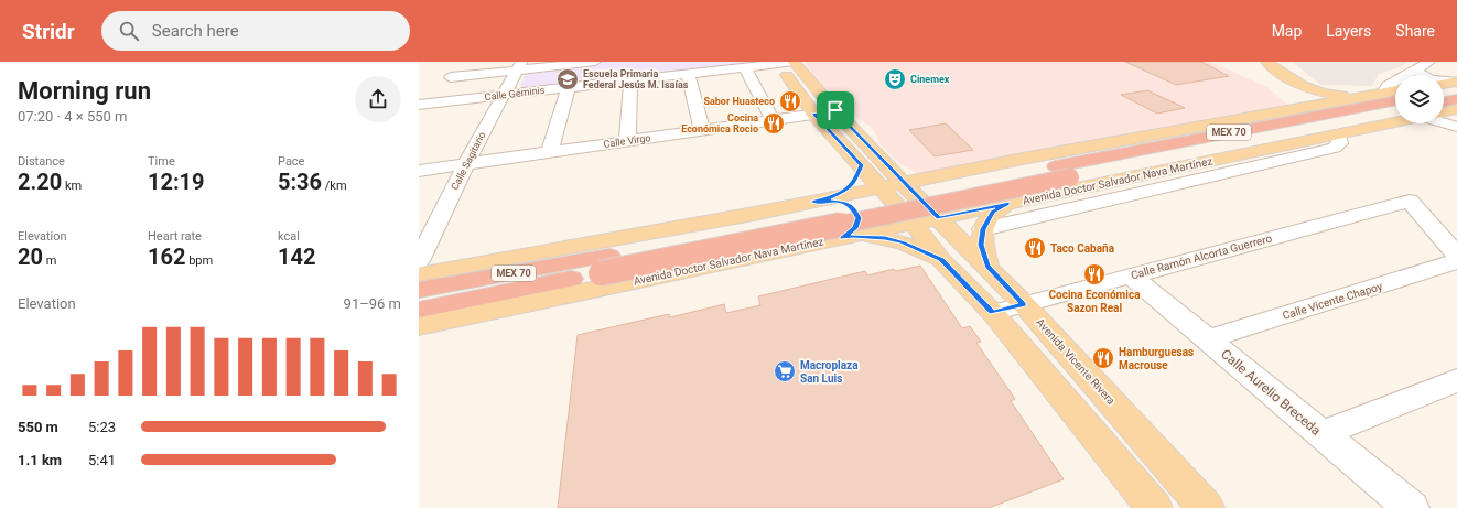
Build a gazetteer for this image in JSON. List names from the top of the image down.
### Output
{
  "streets": {
    "highway": ["MEX 70", "Avenida Doctor Salvador Nava Martínez"],
    "main road": ["Avenida Vicente Rivera"],
    "street": [
      "Calle Géminis",
      "Calle Virgo",
      "Calle Sagitario",
      "Calle Ramón Alcorta Guerrero",
      "Calle Vicente Chapoy",
      "Calle Aurelio Breceda"
    ]
  },
  "crossings": [
    ["Calle Géminis", "Calle Sagitario"],
    ["Calle Géminis", "Avenida Vicente Rivera"],
    ["Calle Virgo", "Calle Sagitario"],
    ["Calle Virgo", "Avenida Vicente Rivera"],
    ["Avenida Doctor Salvador Nava Martínez", "Avenida Vicente Rivera"],
    ["Calle Ramón Alcorta Guerrero", "Avenida Vicente Rivera"],
    ["Calle Ramón Alcorta Guerrero", "Calle Aurelio Breceda"],
    ["Calle Vicente Chapoy", "Calle Aurelio Breceda"]
  ],
  "places": {
    "school or university": ["Escuela Primaria Federal Jesús M. Isaías"],
    "theatre": ["Cinemex"],
    "restaurant": [
      "Sabor Huasteco",
      "Cocina Económica Rocio",
      "Taco Cabaña",
      "Cocina Económica Sazon Real",
      "Hamburguesas Macrouse"
    ],
    "supermarket": ["Macroplaza San Luis"]
  },
  "page": {
    "header": "Stridr",
    "search": "Search here",
    "nav": ["Map", "Layers", "Share"],
    "heading": ["Morning run", "07:20 · 4 × 550 m"],
    "stats": [
      ["Distance", "2.20 km"],
      ["Time", "12:19"],
      ["Pace", "5:36 /km"],
      ["Elevation", "20 m"],
      ["Heart rate", "162 bpm"],
      ["kcal", "142"]
    ],
    "chart": ["Elevation", "91–96 m"],
    "list": [
      {
        "name": "550 m",
        "note": "5:23"
      },
      {
        "name": "1.1 km",
        "note": "5:41"
      }
    ]
  }
}
